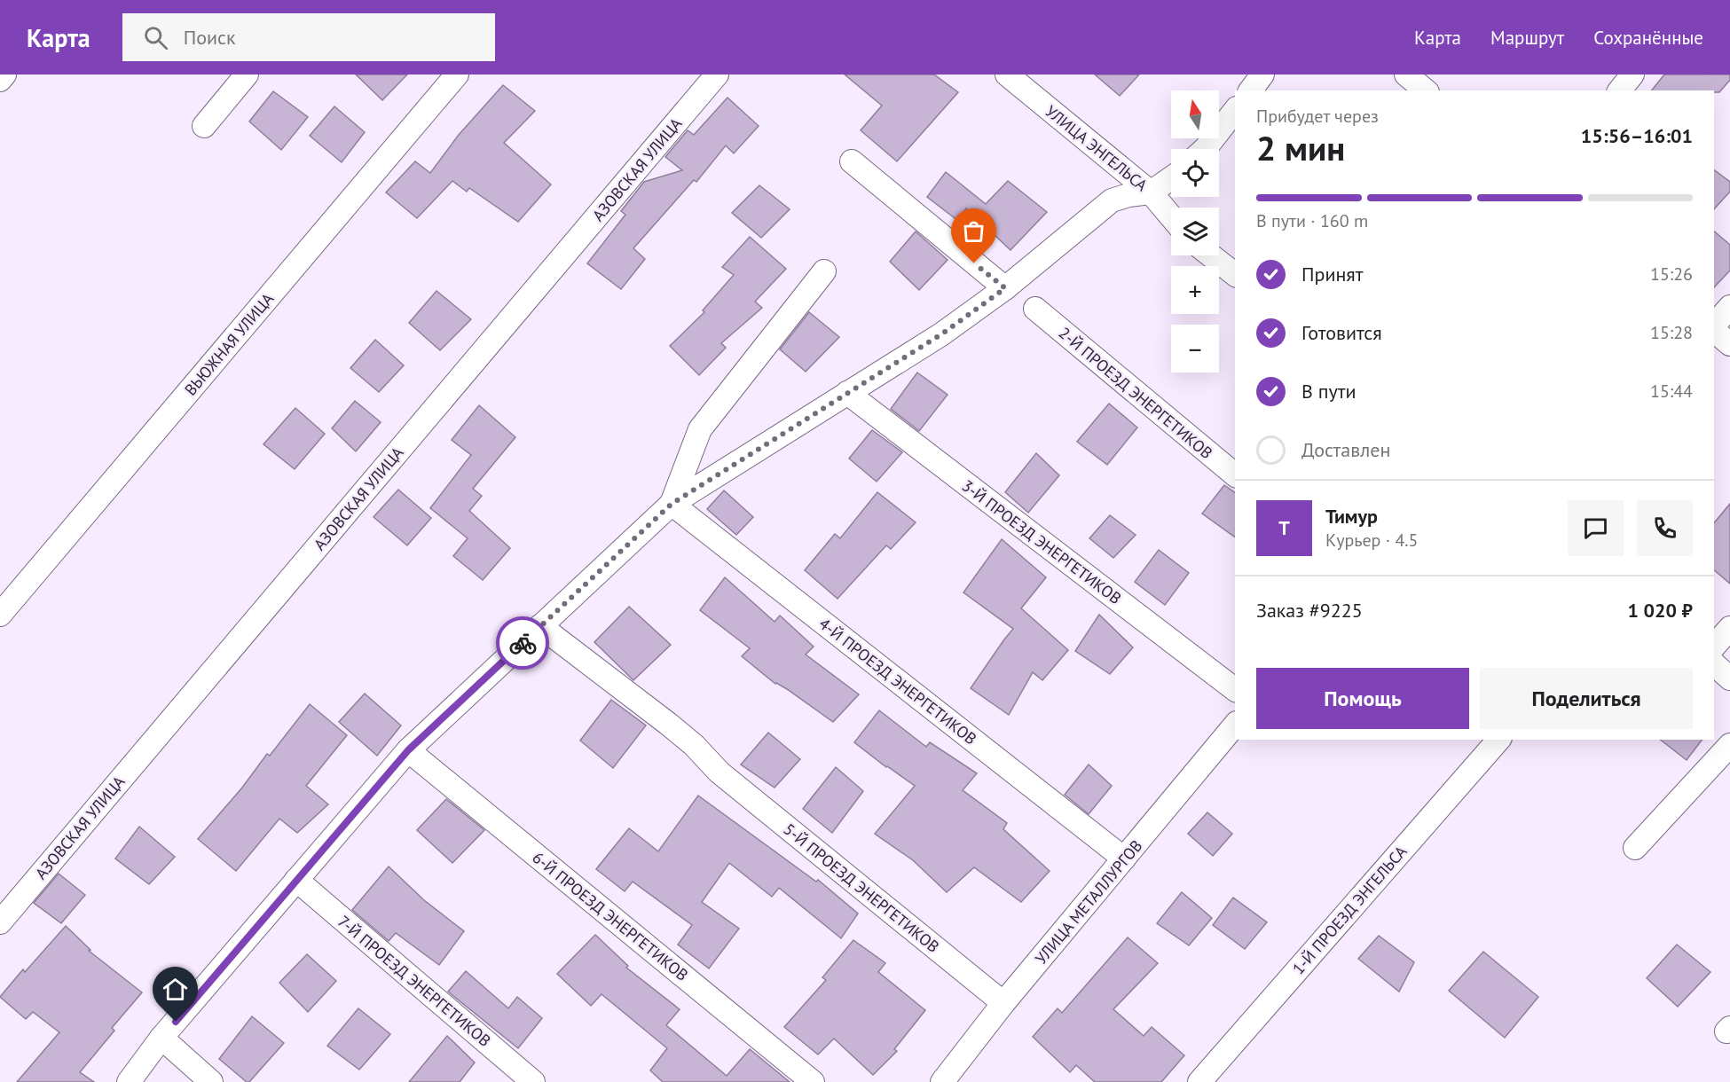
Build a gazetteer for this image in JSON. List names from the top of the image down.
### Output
{
  "streets": {
    "street": [
      "УЛИЦА ЭНГЕЛЬСА",
      "АЗОВСКАЯ УЛИЦА",
      "ВЬЮЖНАЯ УЛИЦА",
      "2-Й ПРОЕЗД ЭНЕРГЕТИКОВ",
      "3-Й ПРОЕЗД ЭНЕРГЕТИКОВ",
      "4-Й ПРОЕЗД ЭНЕРГЕТИКОВ",
      "5-Й ПРОЕЗД ЭНЕРГЕТИКОВ",
      "УЛИЦА МЕТАЛЛУРГОВ",
      "1-Й ПРОЕЗД ЭНГЕЛЬСА",
      "6-Й ПРОЕЗД ЭНЕРГЕТИКОВ",
      "7-Й ПРОЕЗД ЭНЕРГЕТИКОВ"
    ]
  },
  "crossings": [
    ["4-Й ПРОЕЗД ЭНЕРГЕТИКОВ", "УЛИЦА МЕТАЛЛУРГОВ"],
    ["5-Й ПРОЕЗД ЭНЕРГЕТИКОВ", "УЛИЦА МЕТАЛЛУРГОВ"]
  ],
  "north": "top",
  "page": {
    "header": "Карта",
    "search": "Поиск",
    "nav": ["Карта", "Маршрут", "Сохранённые"],
    "map_buttons": ["+", "−"],
    "heading": ["2 мин", "Прибудет через", "15:56–16:01"],
    "panel": [
      "Тимур",
      "Курьер · 4.5",
      "Заказ #9225",
      "1 020 ₽"
    ],
    "bar": "В пути · 160 m",
    "list": [
      ["Принят", "15:26"],
      ["Готовится", "15:28"],
      ["В пути", "15:44"],
      "Доставлен"
    ],
    "round": "Т",
    "buttons": ["Помощь", "Поделиться"]
  }
}
